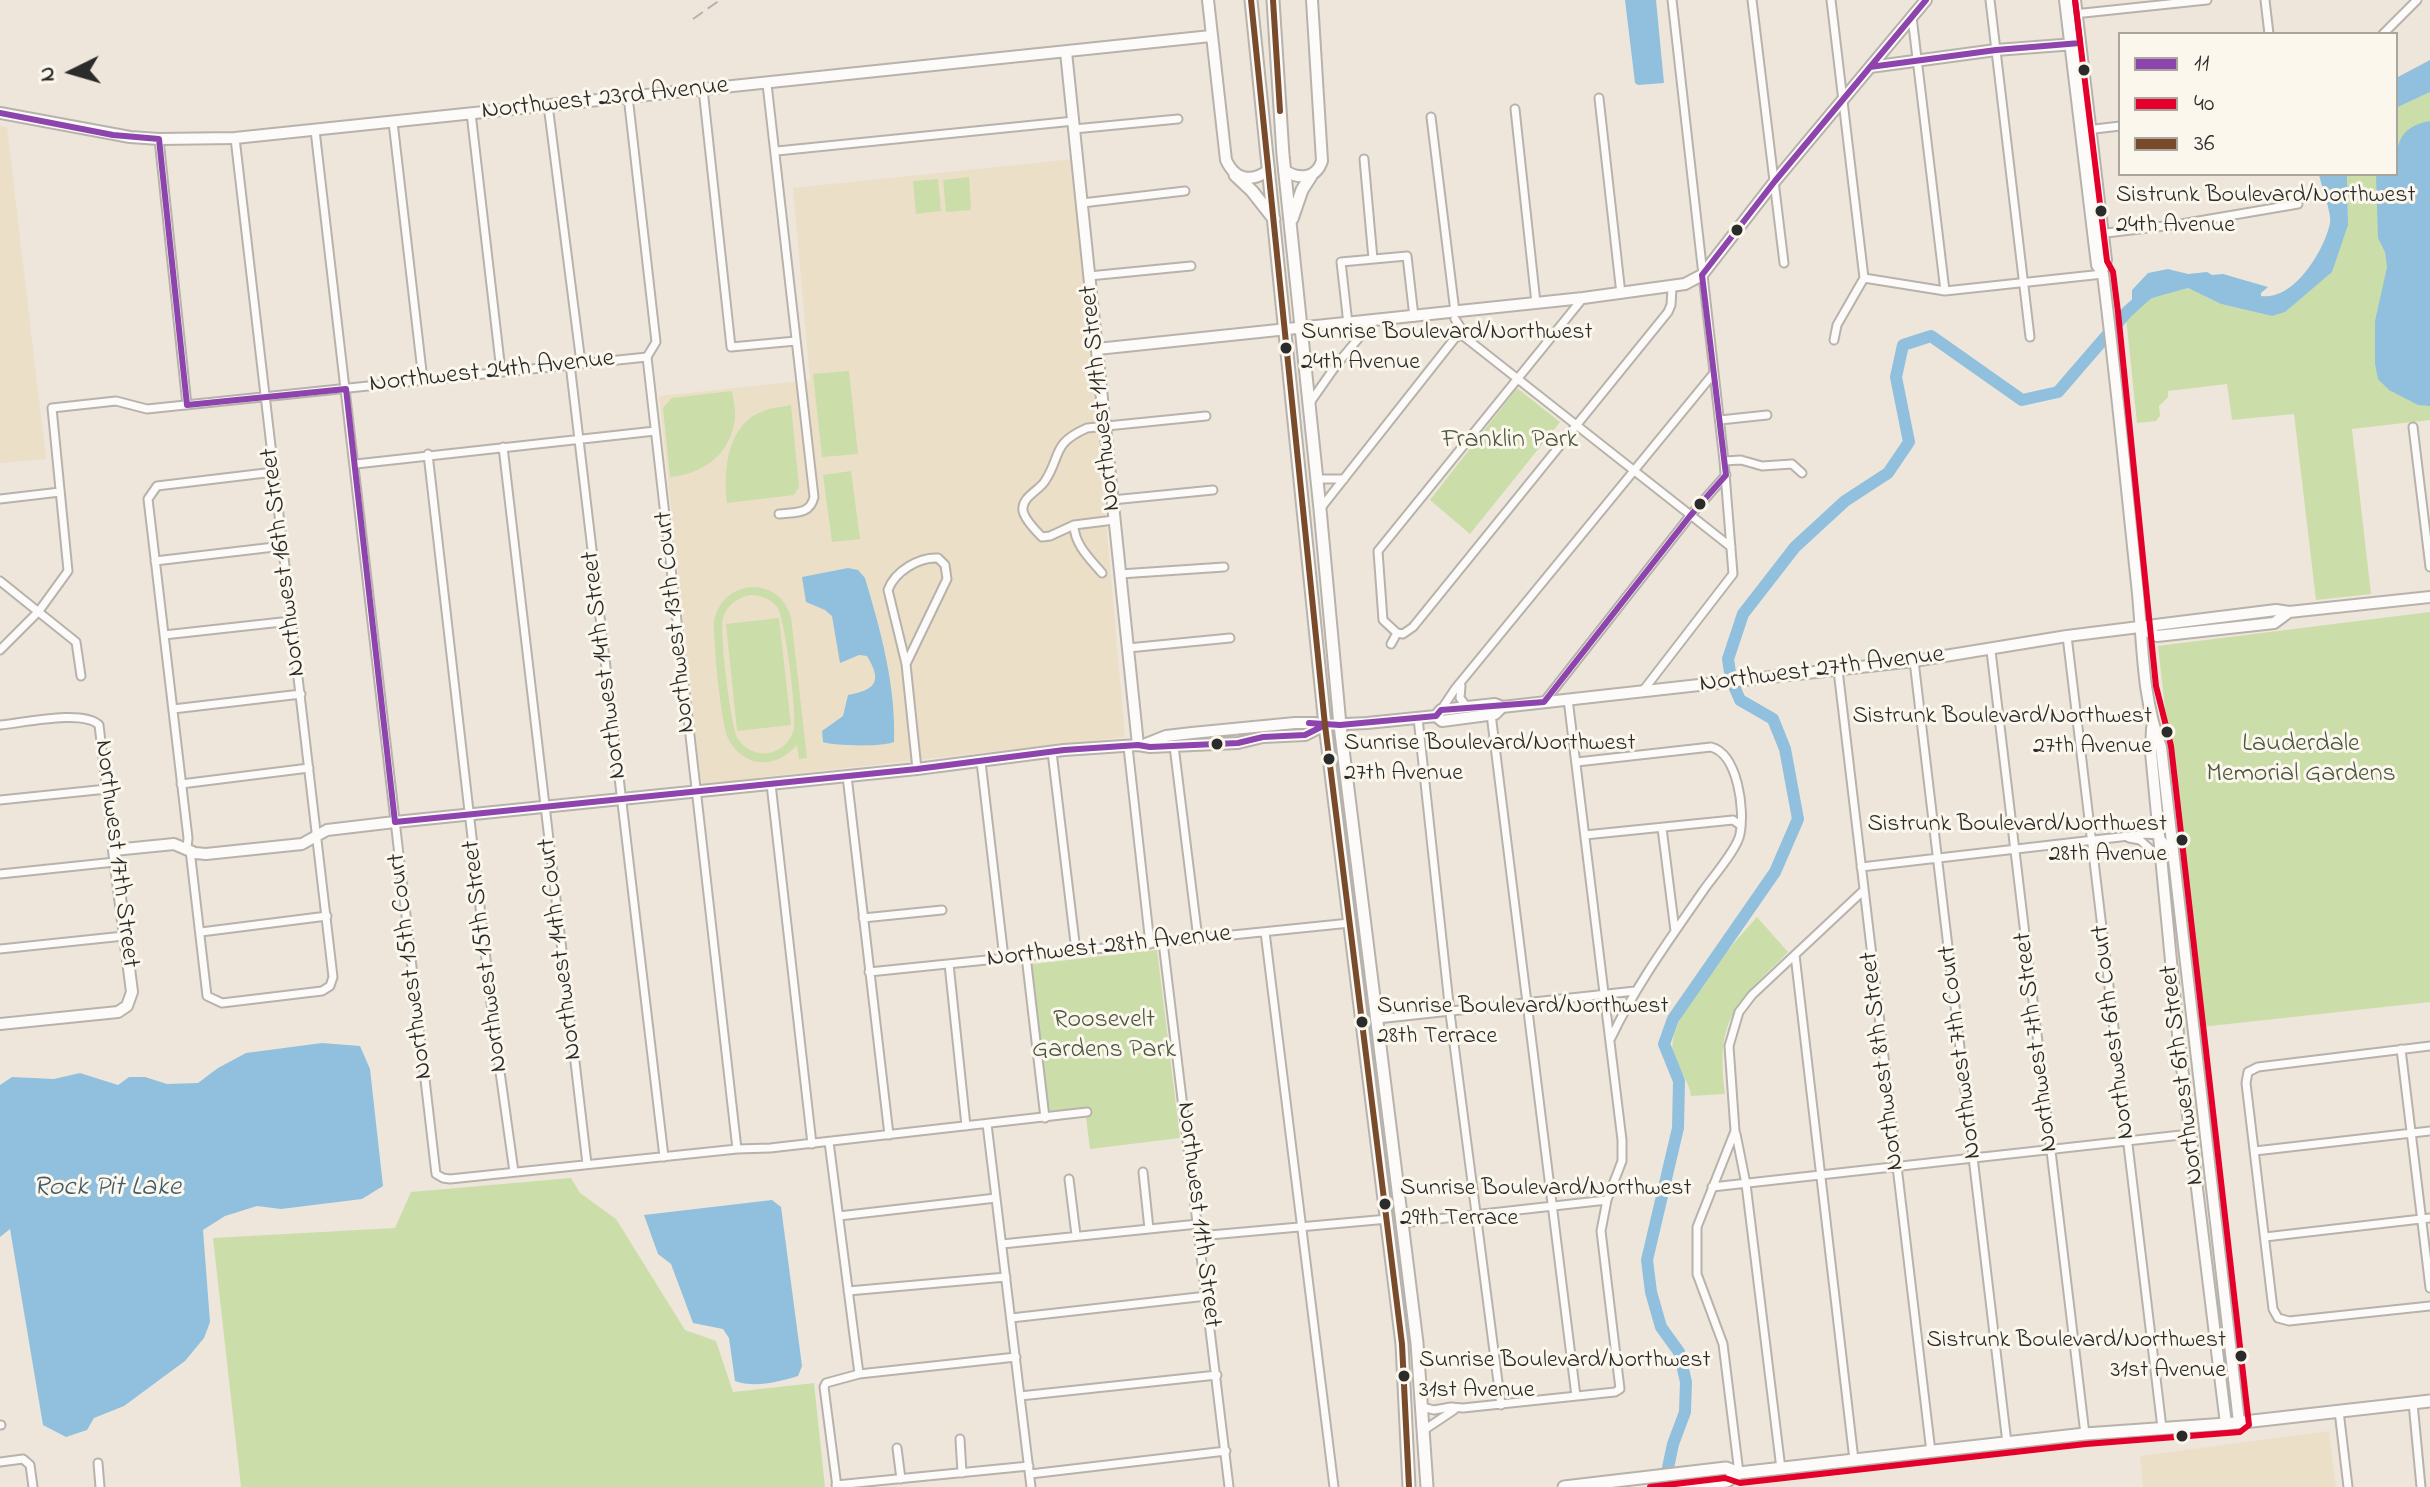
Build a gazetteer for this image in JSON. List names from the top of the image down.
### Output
{
  "streets": {
    "street": [
      "Northwest 23rd Avenue",
      "Northwest 24th Avenue",
      "Northwest 11th Street",
      "Northwest 16th Street",
      "Northwest 13th Court",
      "Northwest 14th Street",
      "Northwest 27th Avenue",
      "Northwest 17th Street",
      "Northwest 28th Avenue",
      "Northwest 14th Court",
      "Northwest 15th Street",
      "Northwest 15th Court",
      "Northwest 6th Court",
      "Northwest 7th Street",
      "Northwest 7th Court",
      "Northwest 8th Street",
      "Northwest 6th Street"
    ]
  },
  "crossings": [
    ["Northwest 23rd Avenue", "Northwest 11th Street"],
    ["Northwest 23rd Avenue", "Northwest 16th Street"],
    ["Northwest 23rd Avenue", "Northwest 13th Court"],
    ["Northwest 23rd Avenue", "Northwest 15th Court"],
    ["Northwest 24th Avenue", "Northwest 16th Street"],
    ["Northwest 24th Avenue", "Northwest 13th Court"],
    ["Northwest 24th Avenue", "Northwest 14th Street"],
    ["Northwest 24th Avenue", "Northwest 15th Court"],
    ["Northwest 11th Street", "Northwest 27th Avenue"],
    ["Northwest 11th Street", "Northwest 28th Avenue"],
    ["Northwest 16th Street", "Northwest 27th Avenue"],
    ["Northwest 13th Court", "Northwest 27th Avenue"],
    ["Northwest 14th Street", "Northwest 27th Avenue"],
    ["Northwest 27th Avenue", "Northwest 17th Street"],
    ["Northwest 27th Avenue", "Northwest 14th Court"],
    ["Northwest 27th Avenue", "Northwest 15th Street"],
    ["Northwest 27th Avenue", "Northwest 15th Court"],
    ["Northwest 27th Avenue", "Northwest 6th Court"],
    ["Northwest 27th Avenue", "Northwest 7th Street"],
    ["Northwest 27th Avenue", "Northwest 7th Court"],
    ["Northwest 27th Avenue", "Northwest 8th Street"],
    ["Northwest 27th Avenue", "Northwest 6th Street"],
    ["Northwest 15th Street", "Northwest 15th Court"]
  ],
  "water": ["Rock Pit Lake"],
  "parks": ["Franklin Park", "Lauderdale Memorial Gardens", "Roosevelt Gardens Park"],
  "places": [
    "Sistrunk Boulevard/Northwest 24th Avenue",
    "Sunrise Boulevard/Northwest 24th Avenue",
    "Sistrunk Boulevard/Northwest 27th Avenue",
    "Sunrise Boulevard/Northwest 27th Avenue",
    "Sistrunk Boulevard/Northwest 28th Avenue",
    "Sunrise Boulevard/Northwest 28th Terrace",
    "Sunrise Boulevard/Northwest 29th Terrace",
    "Sistrunk Boulevard/Northwest 31st Avenue",
    "Sunrise Boulevard/Northwest 31st Avenue"
  ],
  "lines": ["transit line 11", "transit line 40", "transit line 36"],
  "legend": ["11", "40", "36"],
  "north": "left"
}
